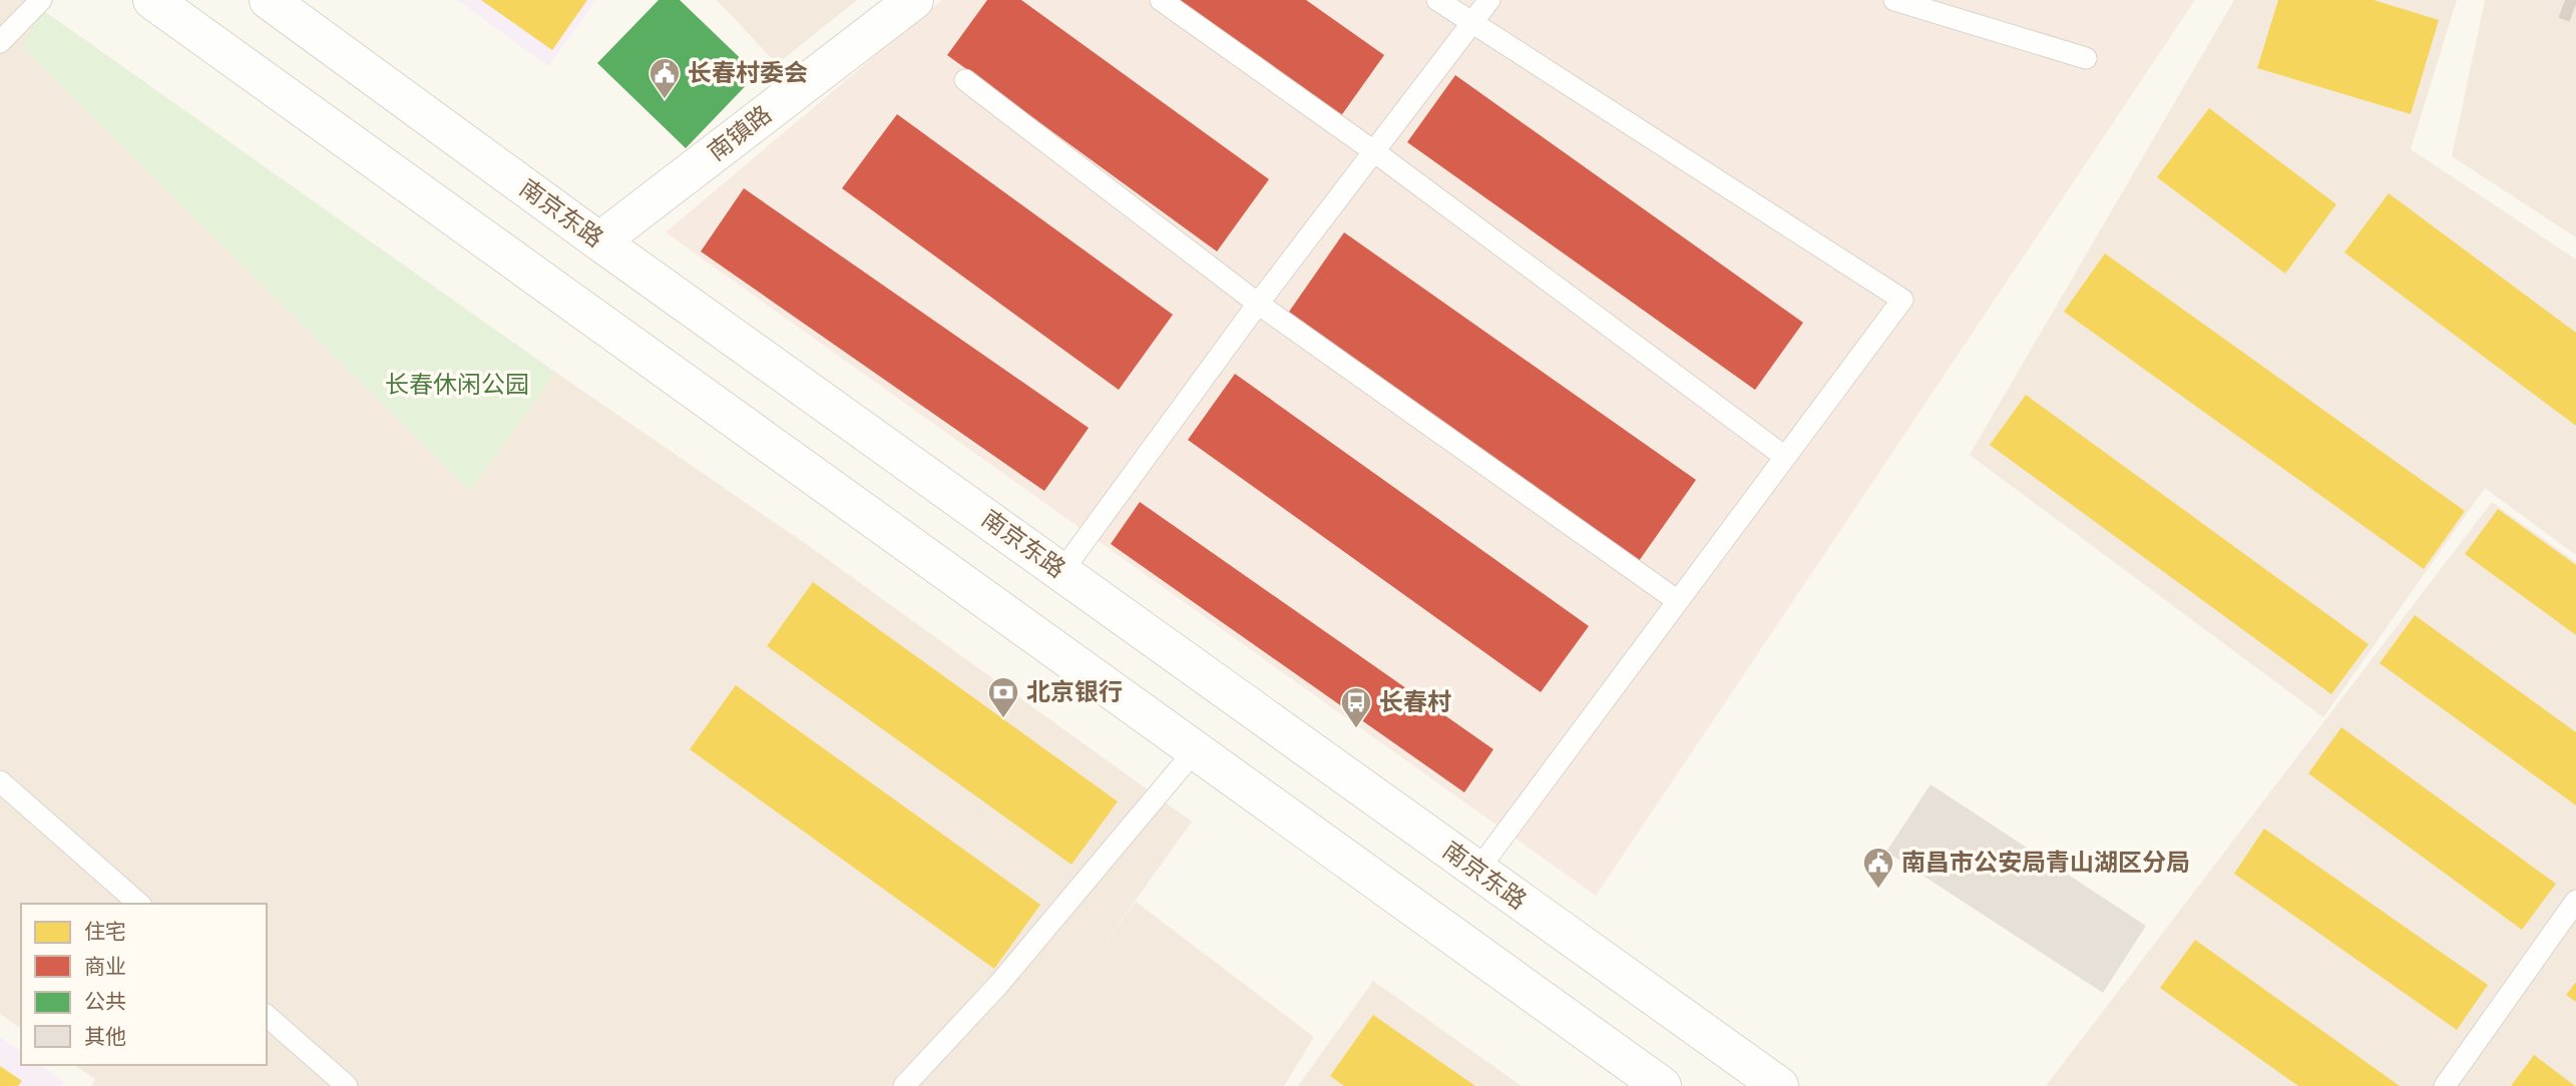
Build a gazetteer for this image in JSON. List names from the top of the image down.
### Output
{
  "streets": {
    "main road": ["南镇路", "南京东路"]
  },
  "crossings": [
    ["南镇路", "南京东路"]
  ],
  "parks": ["长春休闲公园"],
  "places": {
    "public building": ["长春村委会", "南昌市公安局青山湖区分局"],
    "bank": ["北京银行"],
    "bus stop": ["长春村"]
  },
  "legend": [
    "住宅",
    "商业",
    "公共",
    "其他"
  ]
}
